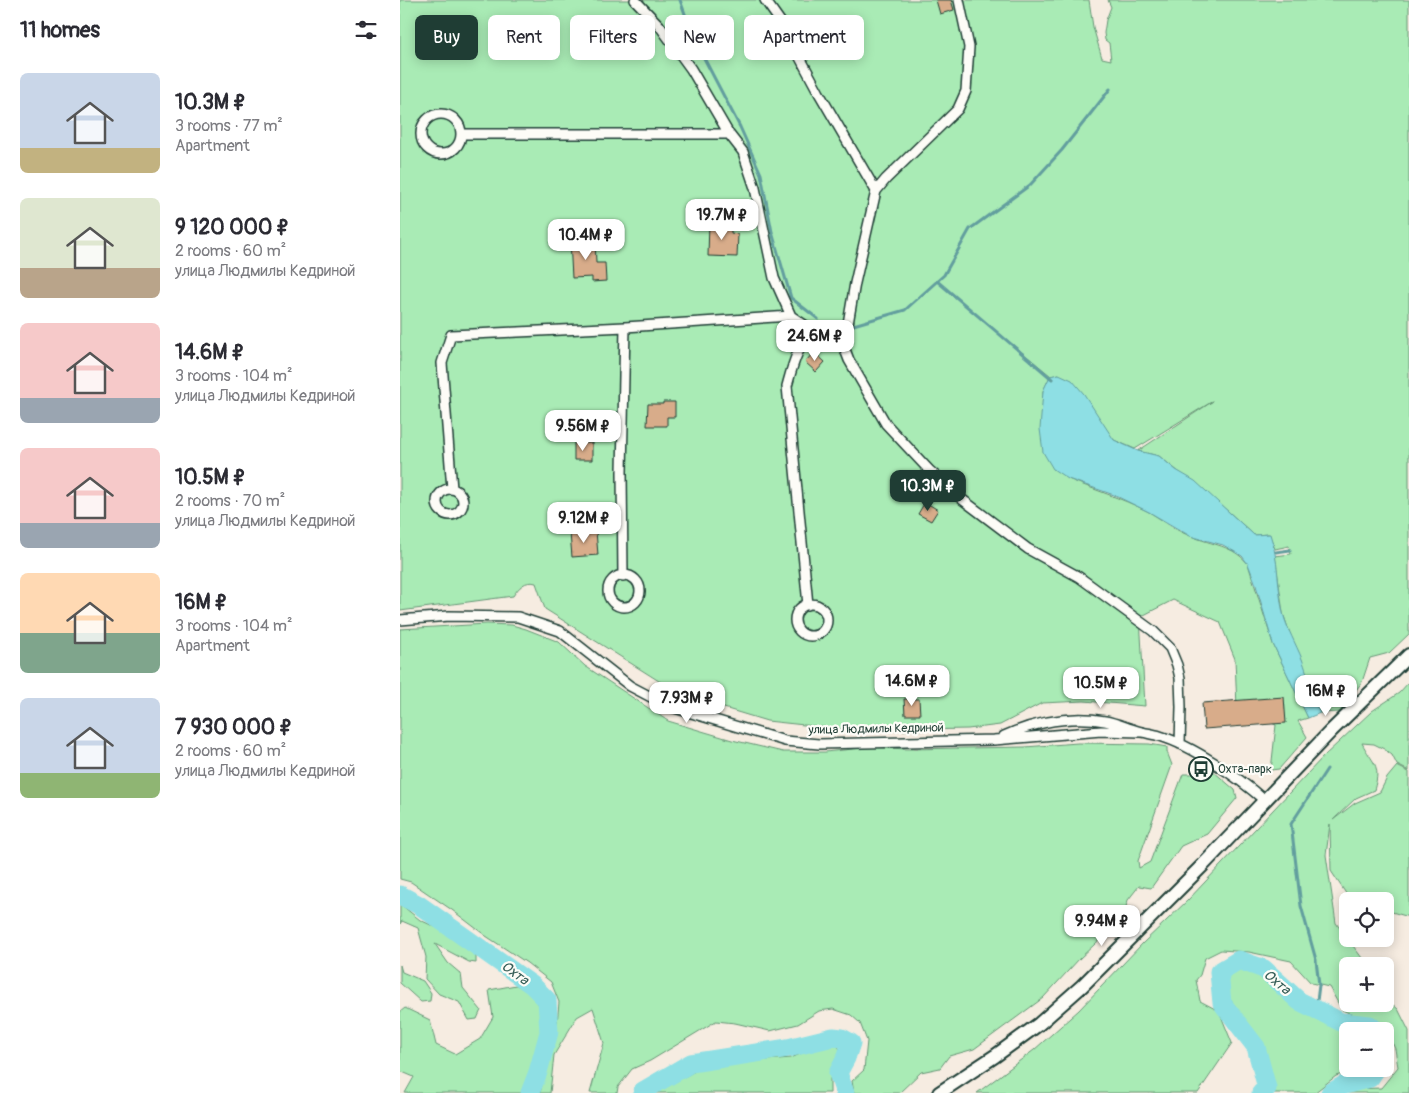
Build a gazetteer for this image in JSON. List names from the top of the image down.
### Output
{
  "streets": {
    "street": ["улица Людмилы Кедриной"]
  },
  "water": ["Охта"],
  "places": {
    "bus stop": ["Охта-парк"]
  },
  "page": {
    "heading": "11 homes",
    "chip": [
      "Buy",
      "Rent",
      "Filters",
      "New",
      "Apartment"
    ],
    "list": [
      {
        "name": "10.3M ₽",
        "note": "3 rooms · 77 m² · Apartment"
      },
      {
        "name": "9 120 000 ₽",
        "note": "2 rooms · 60 m² · улица Людмилы Кедриной"
      },
      {
        "name": "14.6M ₽",
        "note": "3 rooms · 104 m² · улица Людмилы Кедриной"
      },
      {
        "name": "10.5M ₽",
        "note": "2 rooms · 70 m² · улица Людмилы Кедриной"
      },
      {
        "name": "16M ₽",
        "note": "3 rooms · 104 m² · Apartment"
      },
      {
        "name": "7 930 000 ₽",
        "note": "2 rooms · 60 m² · улица Людмилы Кедриной"
      }
    ],
    "price": [
      "19.7M ₽",
      "10.4M ₽",
      "24.6M ₽",
      "9.56M ₽",
      "10.3M ₽",
      "9.12M ₽",
      "14.6M ₽",
      "10.5M ₽",
      "16M ₽",
      "7.93M ₽",
      "9.94M ₽"
    ],
    "map_buttons": ["+", "−"]
  }
}
